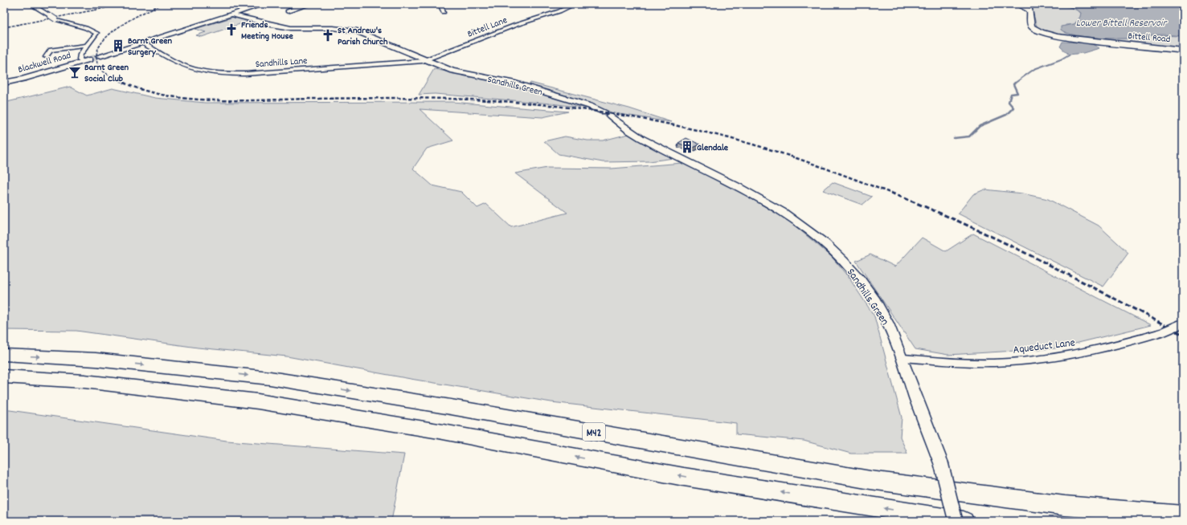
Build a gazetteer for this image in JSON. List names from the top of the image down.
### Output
{
  "streets": {
    "highway": ["M42"],
    "main road": ["Bittell Road"],
    "street": [
      "Bittell Lane",
      "Blackwell Road",
      "Sandhills Lane",
      "Sandhills Green",
      "Aqueduct Lane"
    ]
  },
  "crossings": [
    ["Bittell Lane", "Sandhills Lane"],
    ["Bittell Lane", "Sandhills Green"],
    ["Sandhills Lane", "Sandhills Green"],
    ["Sandhills Green", "Aqueduct Lane"]
  ],
  "water": ["Lower Bittell Reservoir"],
  "places": {
    "church": ["Friends Meeting House", "St Andrew's Parish Church"],
    "building": ["Barnt Green Surgery", "Glendale"],
    "bar": ["Barnt Green Social Club"]
  }
}
